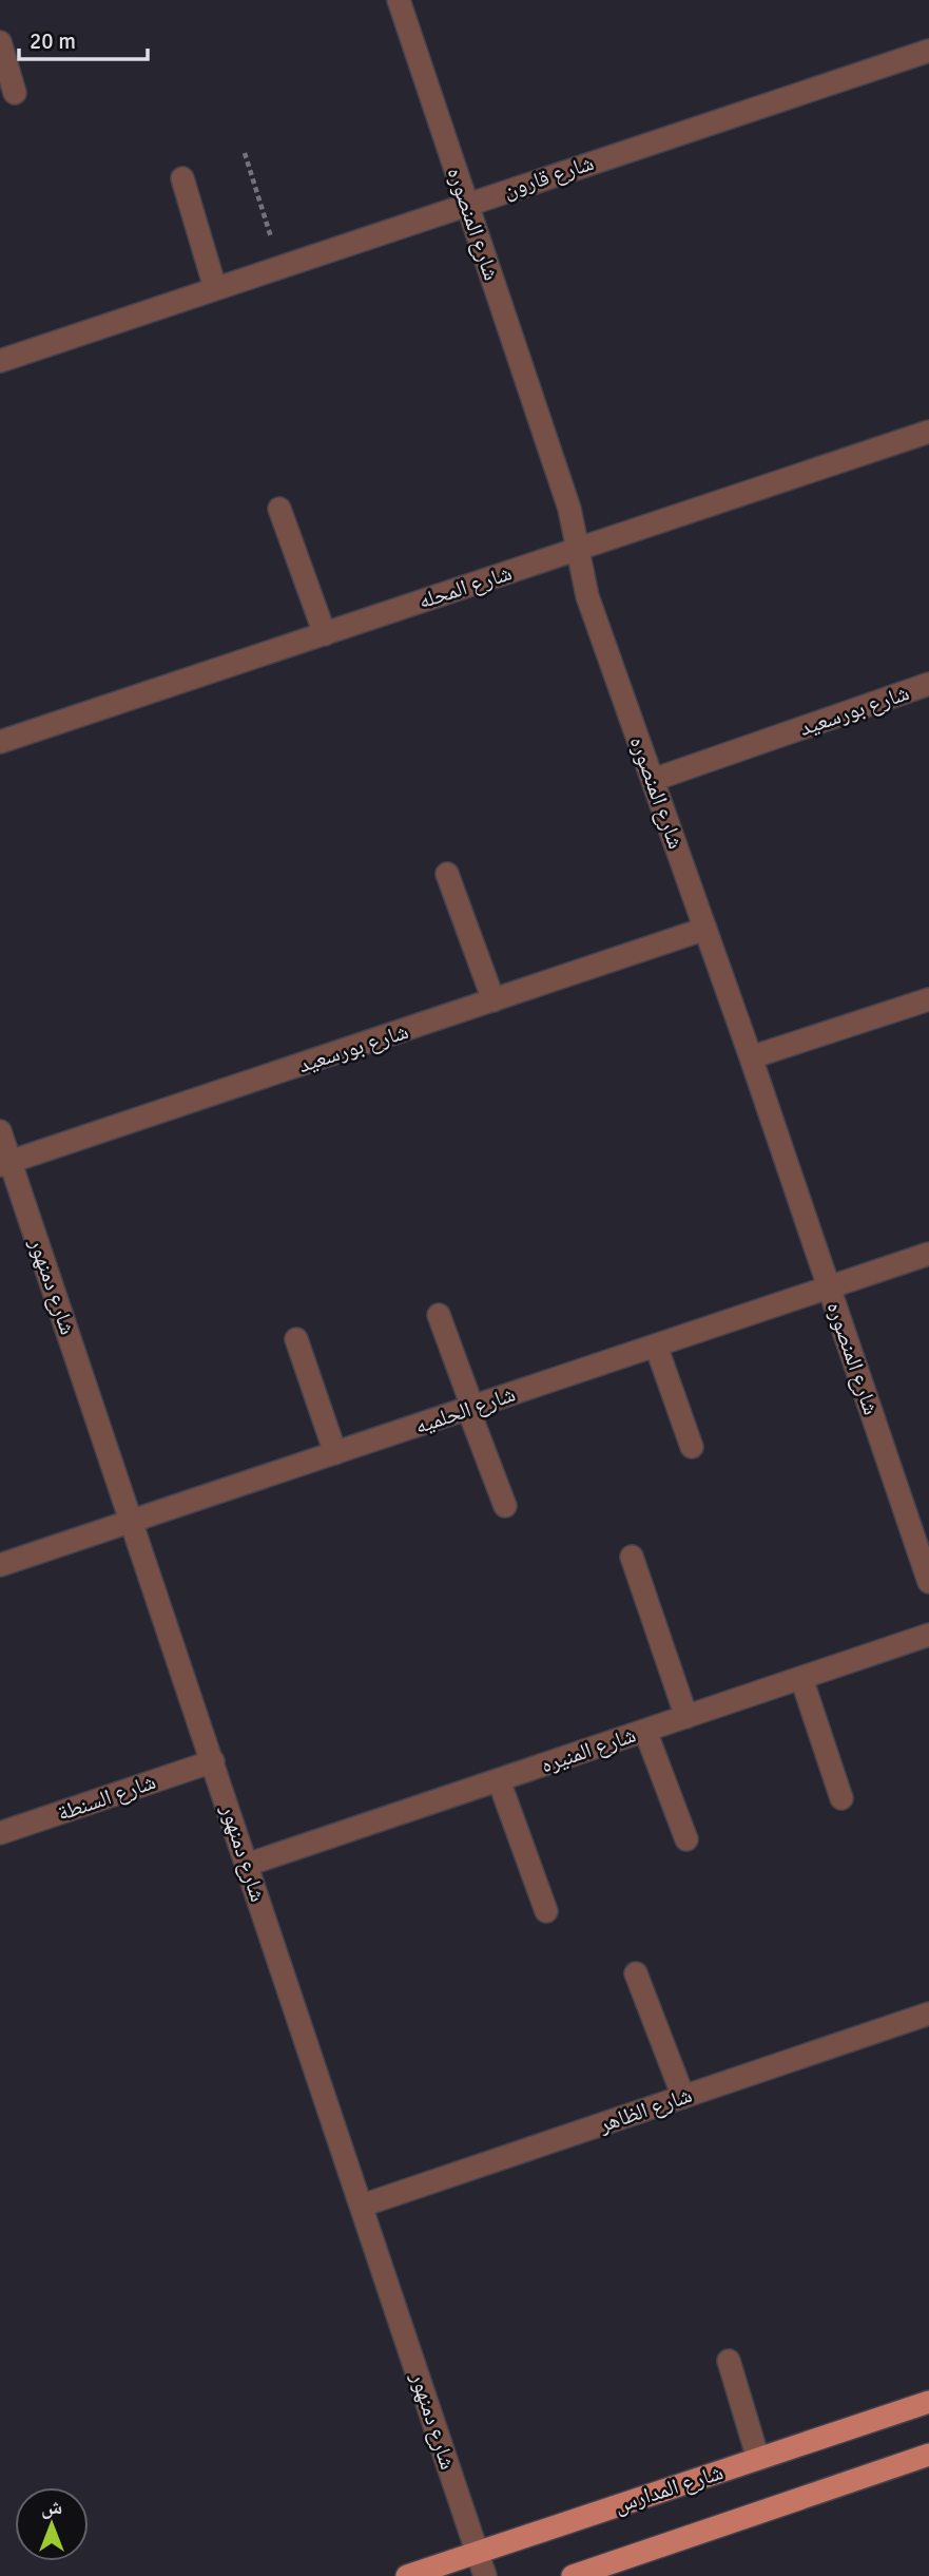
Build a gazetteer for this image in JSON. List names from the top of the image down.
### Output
{
  "streets": {
    "main road": ["شارع المدارس"],
    "street": [
      "شارع قارون",
      "شارع المنصوره",
      "شارع المحله",
      "شارع بورسعيد",
      "شارع دمنهور",
      "شارع الحلميه",
      "شارع المنيره",
      "شارع السنطة",
      "شارع الظاهر"
    ]
  },
  "crossings": [
    ["شارع قارون", "شارع المنصوره"],
    ["شارع المنصوره", "شارع المحله"],
    ["شارع المنصوره", "شارع بورسعيد"],
    ["شارع المنصوره", "شارع الحلميه"],
    ["شارع بورسعيد", "شارع دمنهور"],
    ["شارع دمنهور", "شارع الحلميه"],
    ["شارع دمنهور", "شارع المنيره"],
    ["شارع دمنهور", "شارع السنطة"],
    ["شارع دمنهور", "شارع الظاهر"],
    ["شارع دمنهور", "شارع المدارس"]
  ],
  "scale_bar": "20 m",
  "north": "top"
}
